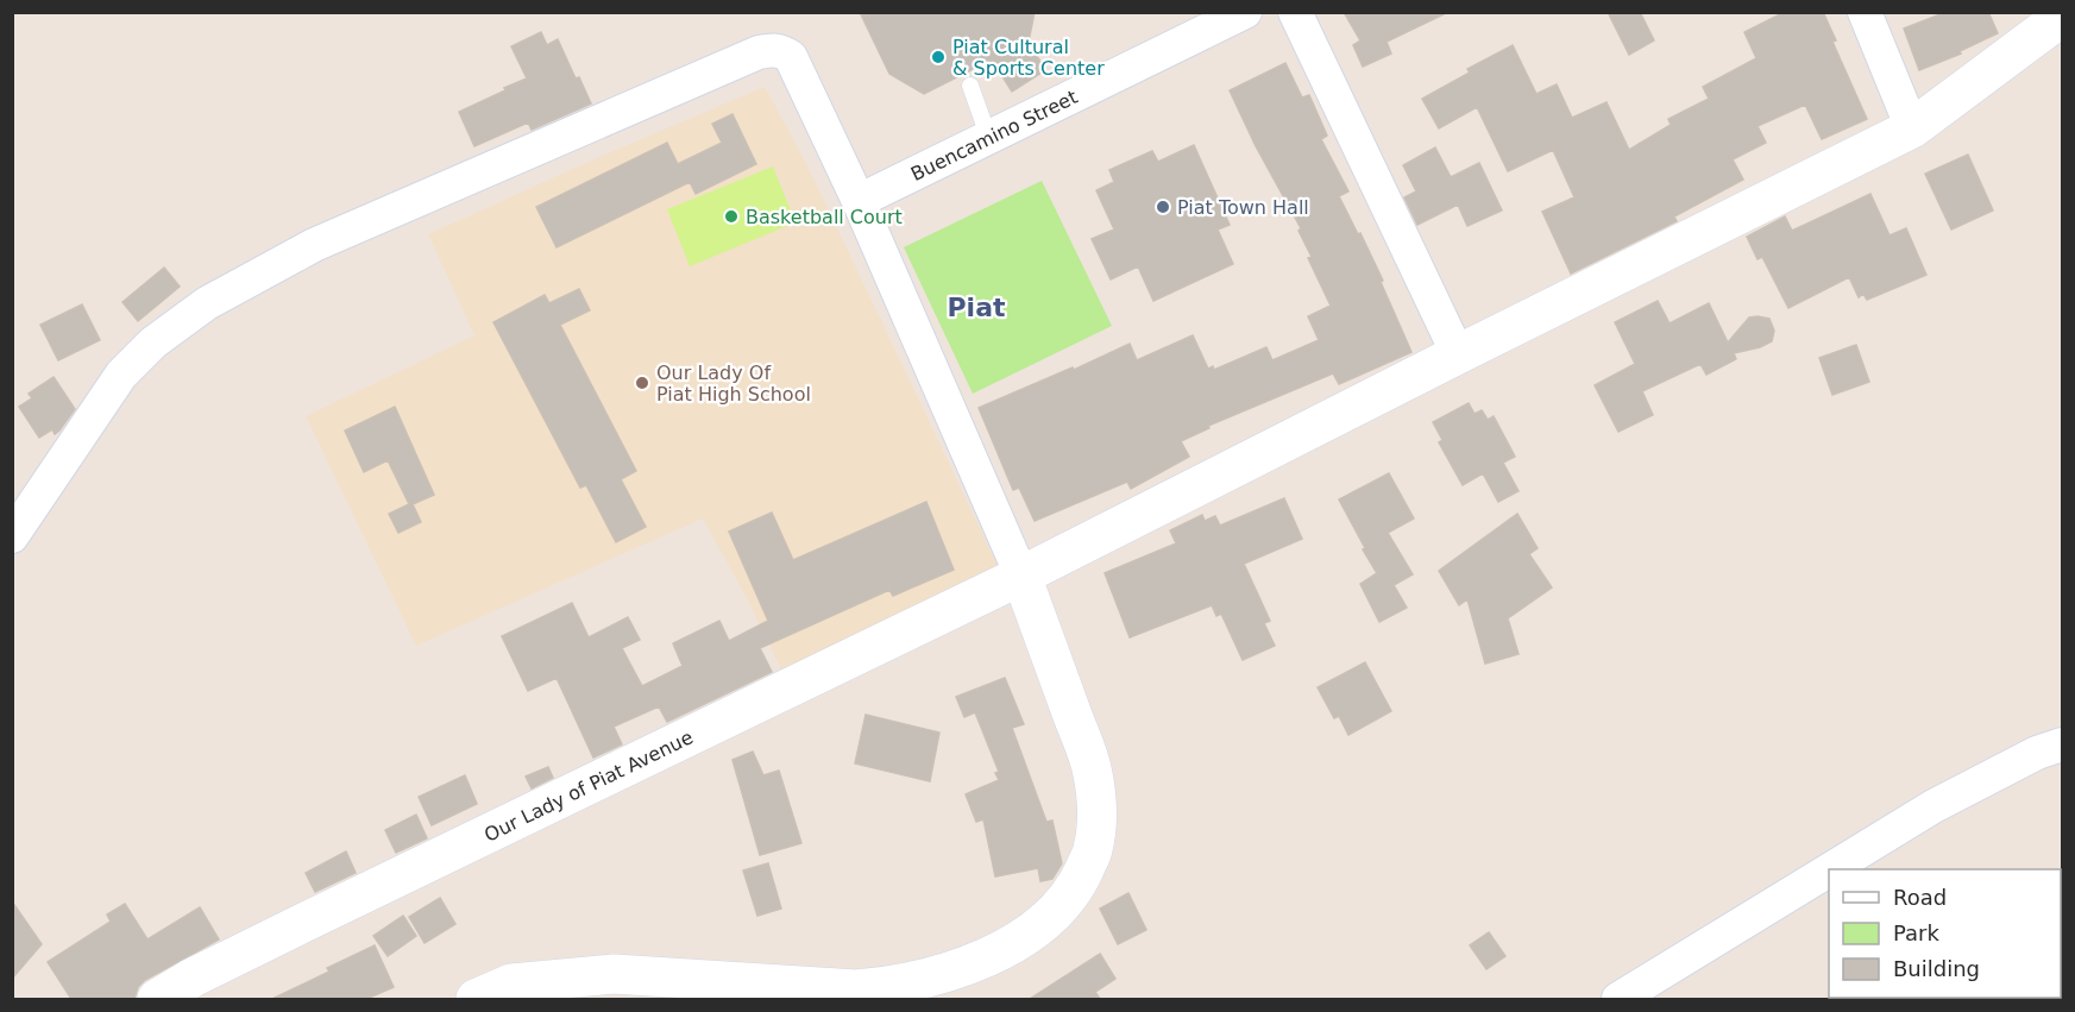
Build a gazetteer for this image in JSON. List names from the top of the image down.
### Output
{
  "streets": {
    "street": ["Buencamino Street", "Our Lady of Piat Avenue"]
  },
  "districts": ["Piat"],
  "places": [
    "Piat Cultural & Sports Center",
    "Piat Town Hall",
    "Basketball Court",
    "Our Lady Of Piat High School"
  ],
  "legend": ["Road", "Park", "Building"]
}
